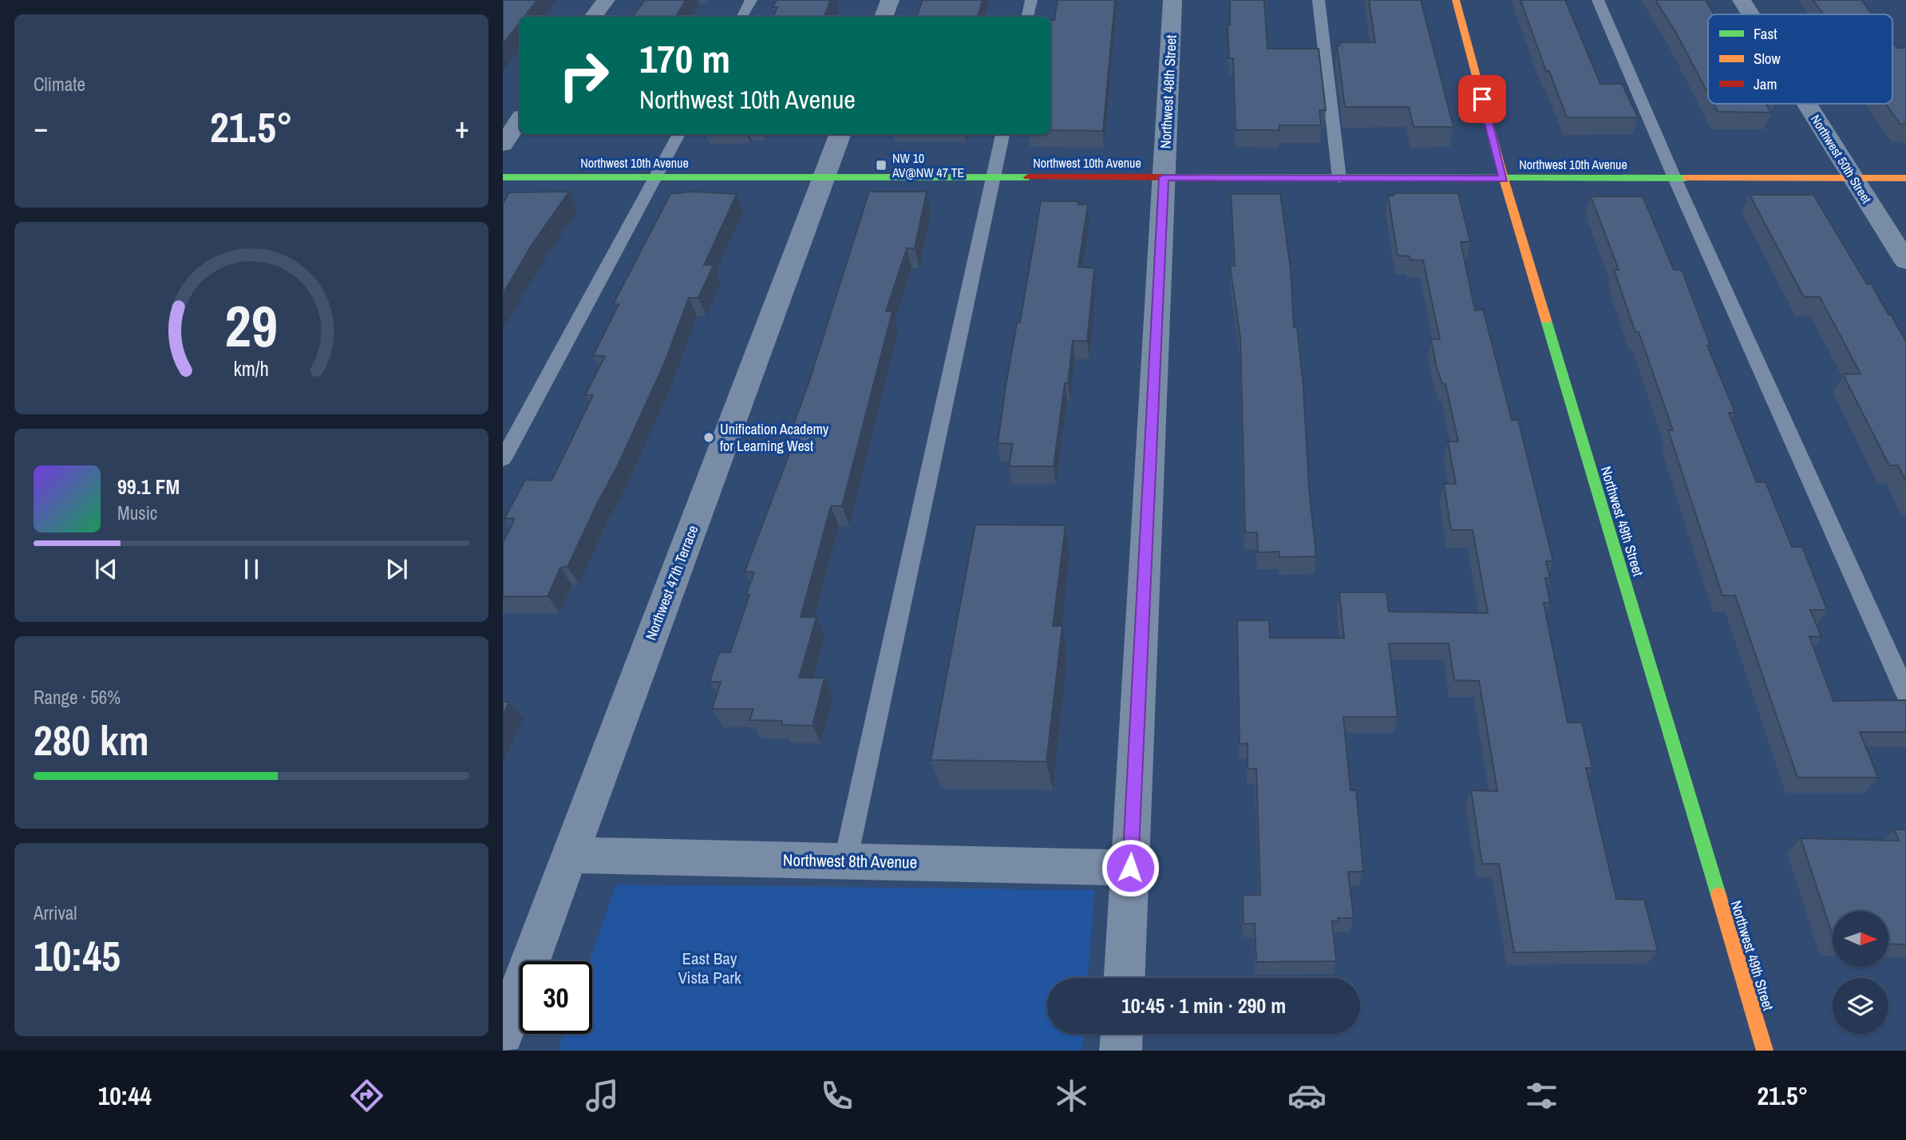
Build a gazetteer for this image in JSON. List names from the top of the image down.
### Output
{
  "streets": {
    "street": [
      "Northwest 48th Street",
      "Northwest 50th Street",
      "Northwest 10th Avenue",
      "Northwest 49th Street",
      "Northwest 47th Terrace",
      "Northwest 8th Avenue"
    ]
  },
  "crossings": [
    ["Northwest 48th Street", "Northwest 10th Avenue"],
    ["Northwest 48th Street", "Northwest 8th Avenue"],
    ["Northwest 50th Street", "Northwest 10th Avenue"],
    ["Northwest 10th Avenue", "Northwest 49th Street"],
    ["Northwest 10th Avenue", "Northwest 47th Terrace"],
    ["Northwest 47th Terrace", "Northwest 8th Avenue"]
  ],
  "parks": ["East Bay Vista Park"],
  "places": {
    "transit": ["NW 10 AV@NW 47 TE"],
    "other": ["Unification Academy for Learning West"]
  },
  "legend": ["Fast", "Slow", "Jam"],
  "north": "right",
  "page": {
    "tile": [
      "Climate",
      ["Range · 56%", "280 km"],
      ["Arrival", "10:45"]
    ],
    "turn": ["170 m", "Northwest 10th Avenue"],
    "heat": ["−", "21.5°", "+"],
    "song": ["99.1 FM", "Music"],
    "limit": "30",
    "trip": "10:45 · 1 min · 290 m",
    "tabs": ["10:44", "21.5°"],
    "gauge": ["29", "km/h"]
  }
}
